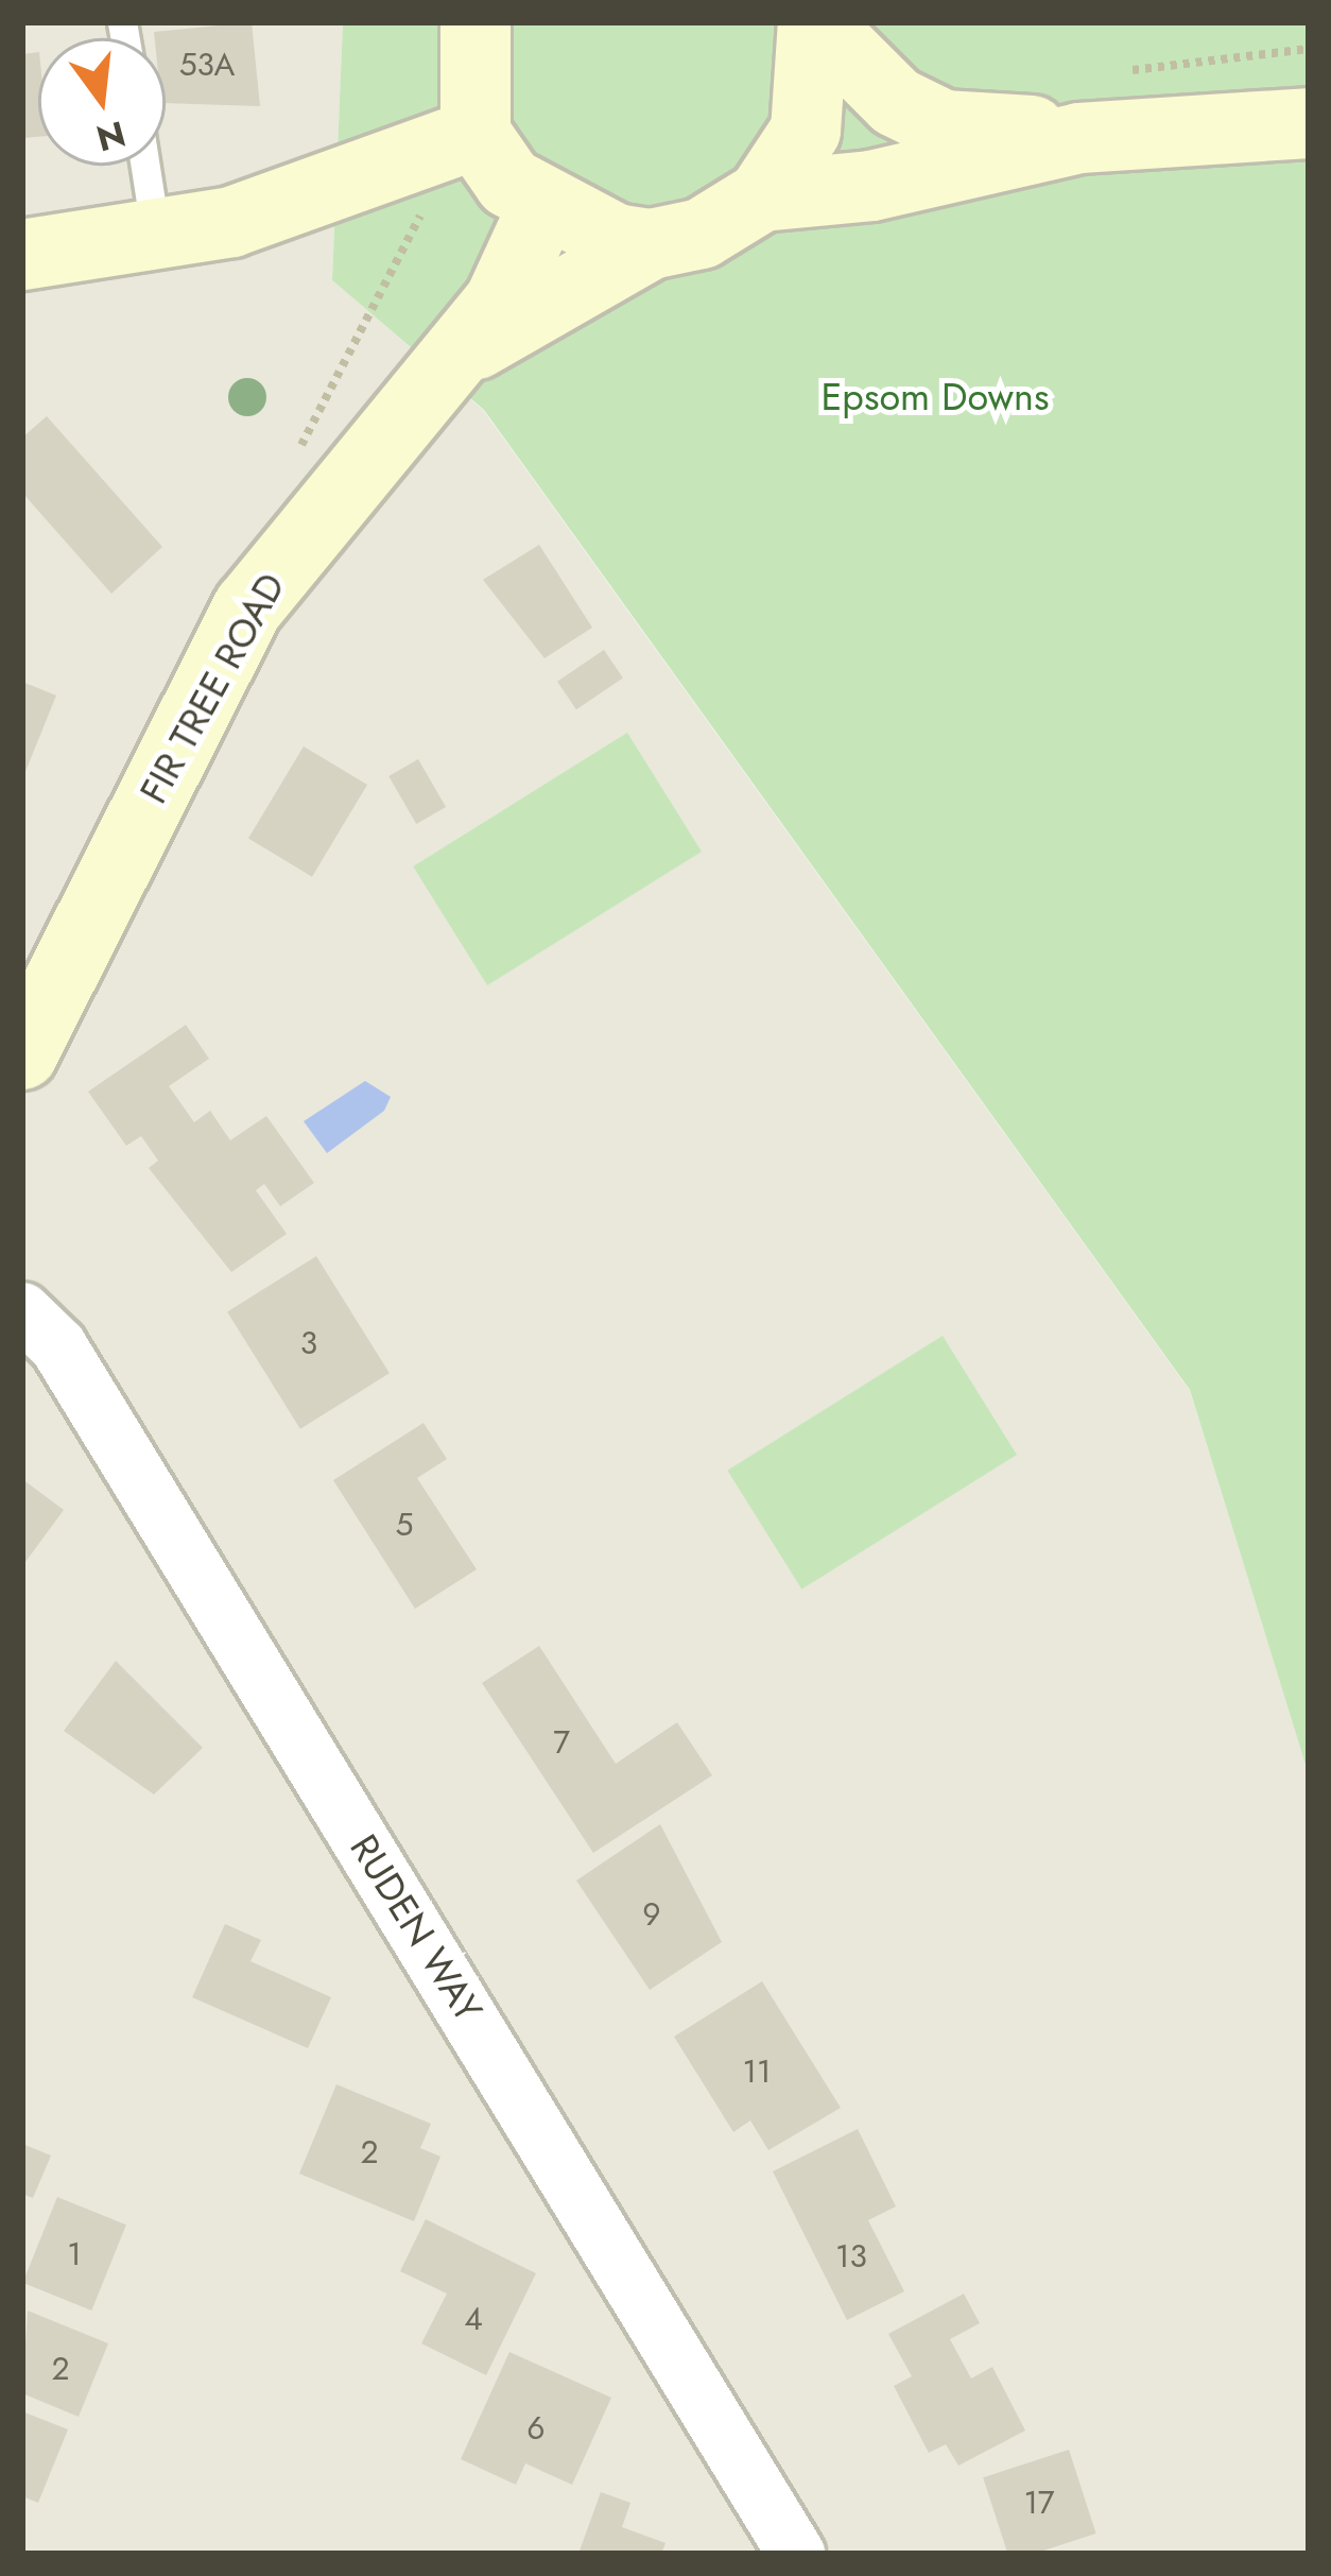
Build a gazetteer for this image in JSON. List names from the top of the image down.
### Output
{
  "streets": {
    "main road": ["FIR TREE ROAD"],
    "street": ["RUDEN WAY"]
  },
  "parks": ["Epsom Downs"],
  "house_numbers": [
    "53A",
    "3",
    "5",
    "7",
    "9",
    "11",
    "2",
    "1",
    "13",
    "4",
    "2",
    "6",
    "17"
  ],
  "north": "bottom"
}
